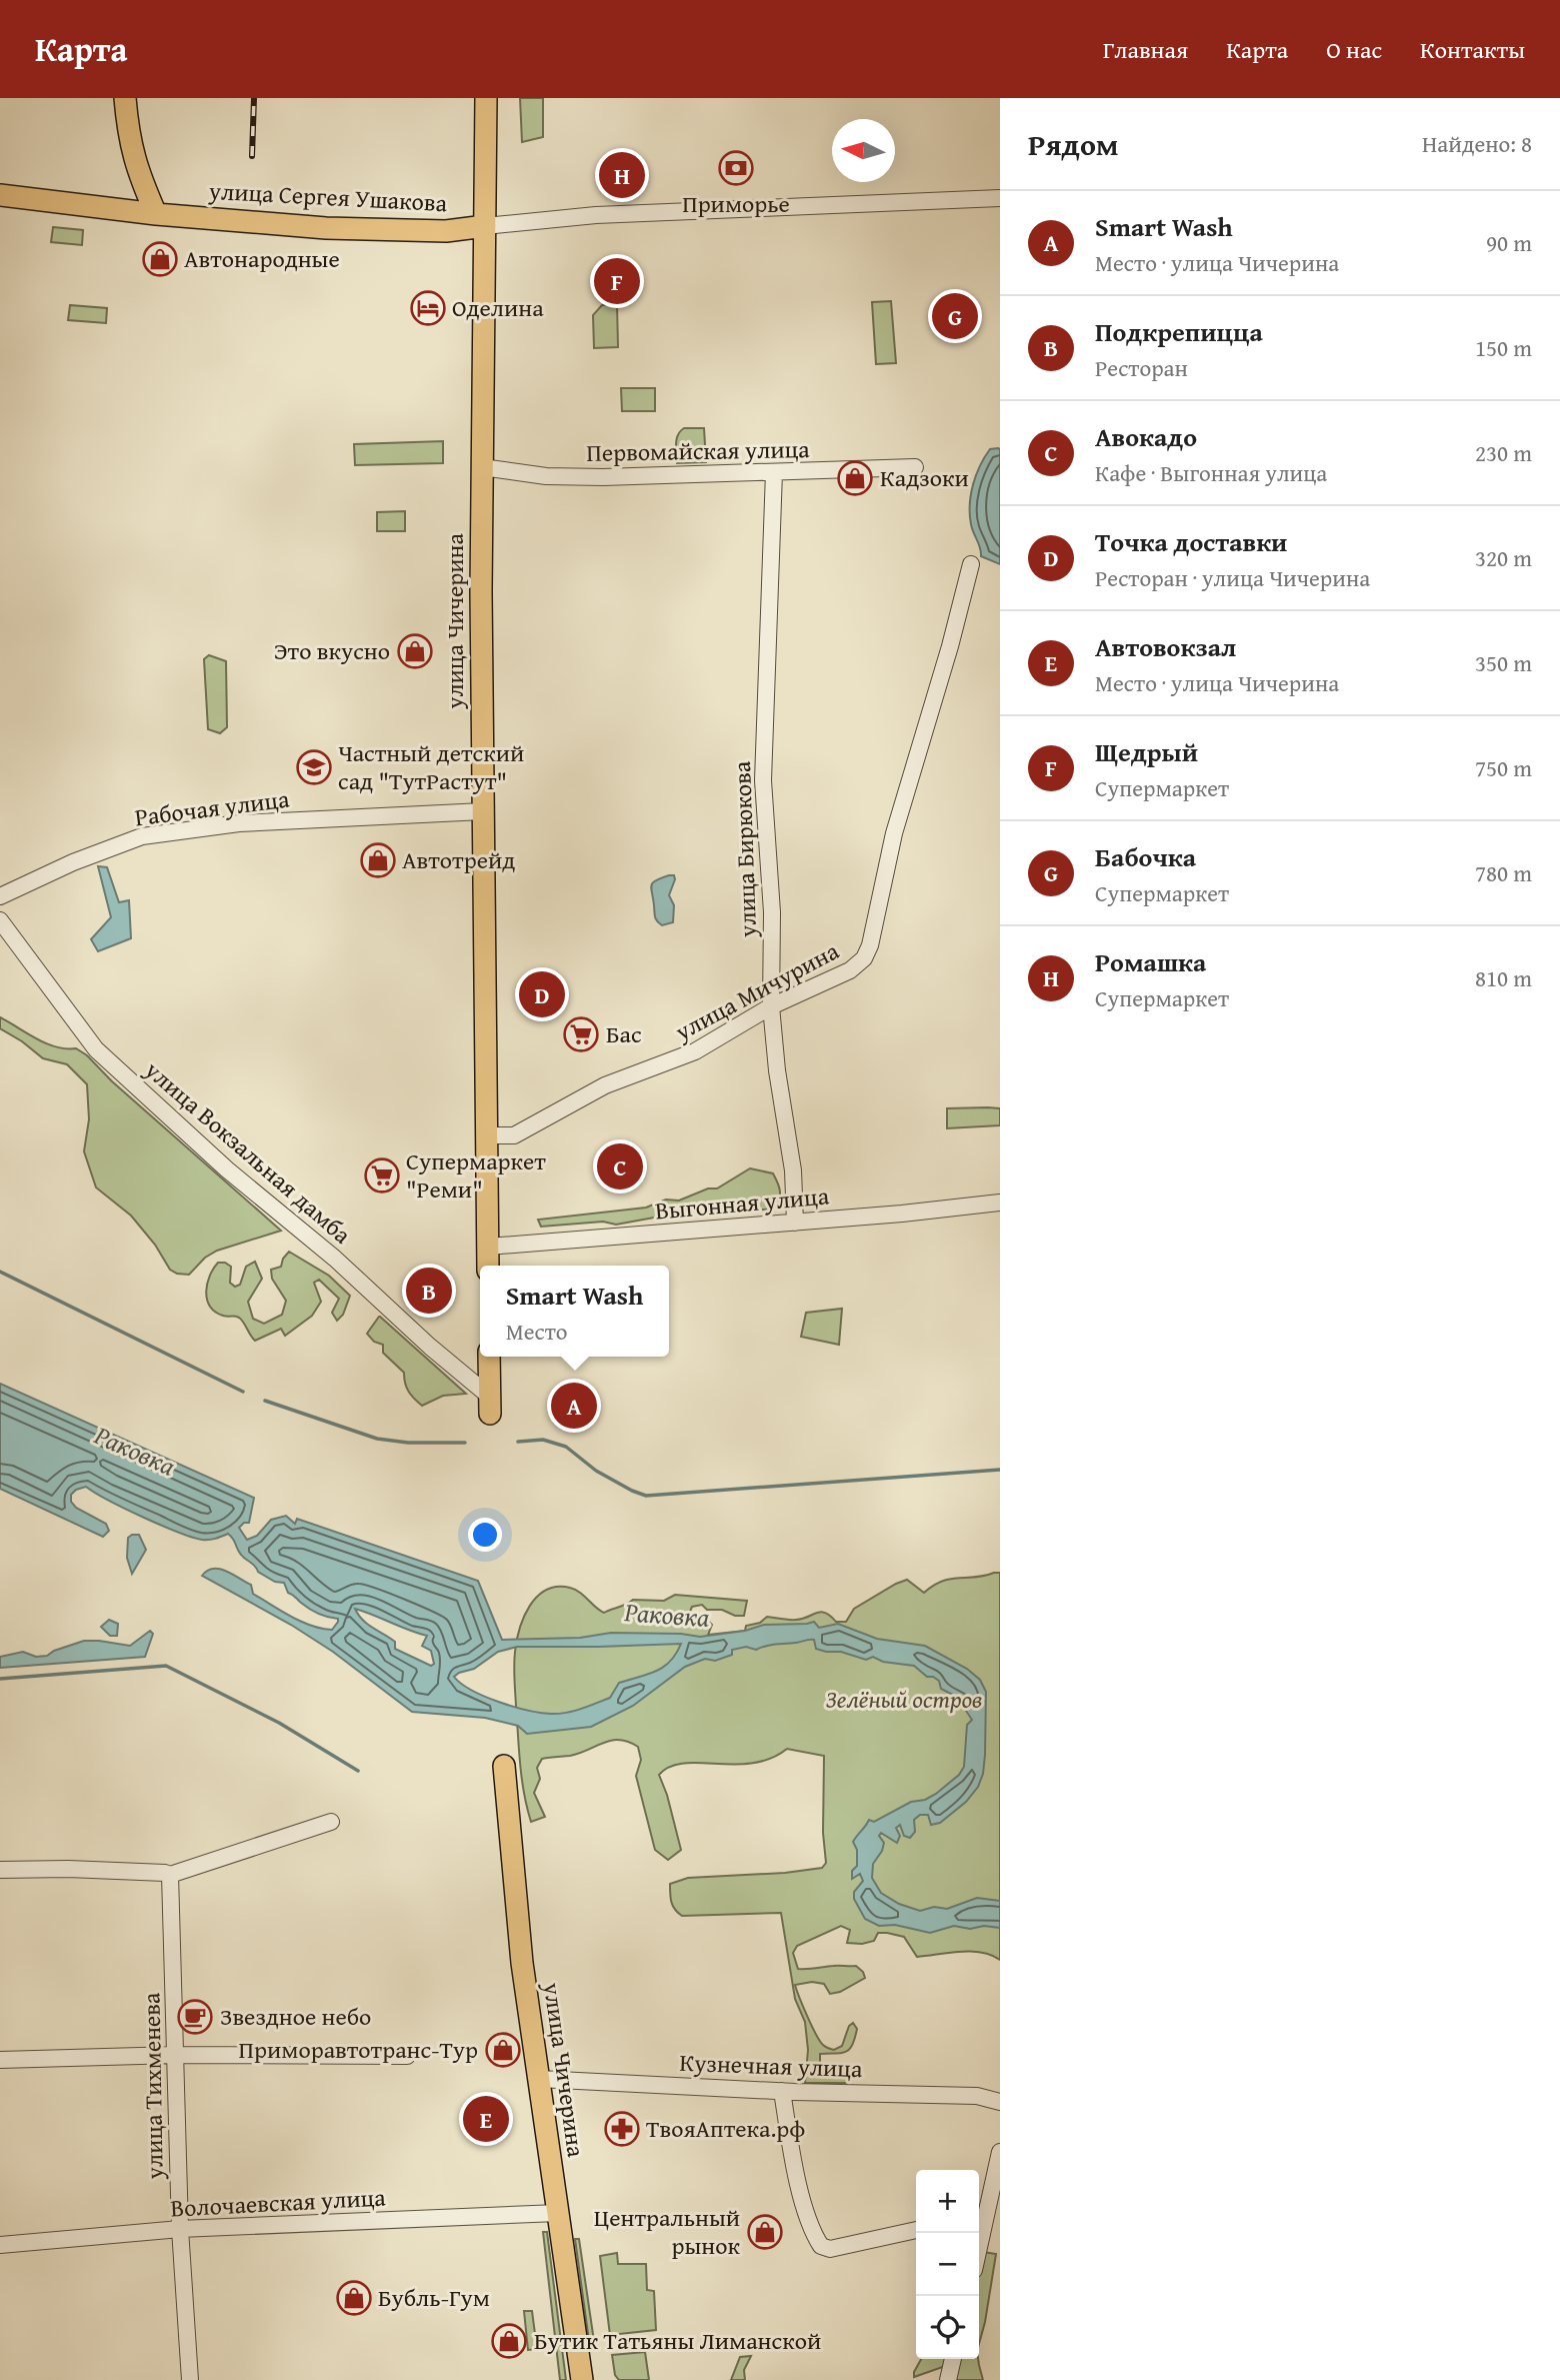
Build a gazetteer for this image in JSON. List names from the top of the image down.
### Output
{
  "streets": {
    "main road": ["улица Сергея Ушакова", "улица Чичерина"],
    "street": [
      "Первомайская улица",
      "Рабочая улица",
      "улица Бирюкова",
      "улица Мичурина",
      "улица Вокзальная дамба",
      "Выгонная улица",
      "Кузнечная улица",
      "улица Тихменева",
      "Волочаевская улица"
    ]
  },
  "crossings": [
    ["улица Сергея Ушакова", "улица Чичерина"],
    ["Первомайская улица", "улица Чичерина"],
    ["Первомайская улица", "улица Бирюкова"],
    ["улица Чичерина", "Рабочая улица"],
    ["улица Чичерина", "улица Мичурина"],
    ["улица Чичерина", "Выгонная улица"],
    ["улица Чичерина", "Кузнечная улица"],
    ["улица Чичерина", "Волочаевская улица"],
    ["улица Бирюкова", "улица Мичурина"],
    ["улица Бирюкова", "Выгонная улица"],
    ["улица Тихменева", "Волочаевская улица"]
  ],
  "water": ["Раковка"],
  "parks": ["Зелёный остров"],
  "places": {
    "bank": ["Приморье"],
    "shop": [
      "Автонародные",
      "Кадзоки",
      "Это вкусно",
      "Автотрейд",
      "Приморавтотранс-Тур",
      "Центральный рынок",
      "Бубль-Гум",
      "Бутик Татьяны Лиманской"
    ],
    "hotel": ["Оделина"],
    "school or university": ["Частный детский сад \"ТутРастут\""],
    "supermarket": ["Бас", "Супермаркет \"Реми\""],
    "cafe": ["Звездное небо"],
    "pharmacy": ["ТвояАптека.рф"]
  },
  "north": "left",
  "page": {
    "header": "Карта",
    "nav": [
      "Главная",
      "Карта",
      "О нас",
      "Контакты"
    ],
    "heading": ["Рядом", "Найдено: 8"],
    "pins": [
      "H",
      "F",
      "G",
      "D",
      "C",
      "B",
      "A",
      "E"
    ],
    "list": [
      {
        "mark": "A",
        "name": "Smart Wash",
        "note": "Место · улица Чичерина",
        "value": "90 m"
      },
      {
        "mark": "B",
        "name": "Подкрепицца",
        "note": "Ресторан",
        "value": "150 m"
      },
      {
        "mark": "C",
        "name": "Авокадо",
        "note": "Кафе · Выгонная улица",
        "value": "230 m"
      },
      {
        "mark": "D",
        "name": "Точка доставки",
        "note": "Ресторан · улица Чичерина",
        "value": "320 m"
      },
      {
        "mark": "E",
        "name": "Автовокзал",
        "note": "Место · улица Чичерина",
        "value": "350 m"
      },
      {
        "mark": "F",
        "name": "Щедрый",
        "note": "Супермаркет",
        "value": "750 m"
      },
      {
        "mark": "G",
        "name": "Бабочка",
        "note": "Супермаркет",
        "value": "780 m"
      },
      {
        "mark": "H",
        "name": "Ромашка",
        "note": "Супермаркет",
        "value": "810 m"
      }
    ],
    "popup": ["Smart Wash", "Место"],
    "map_buttons": ["+", "−"]
  }
}
